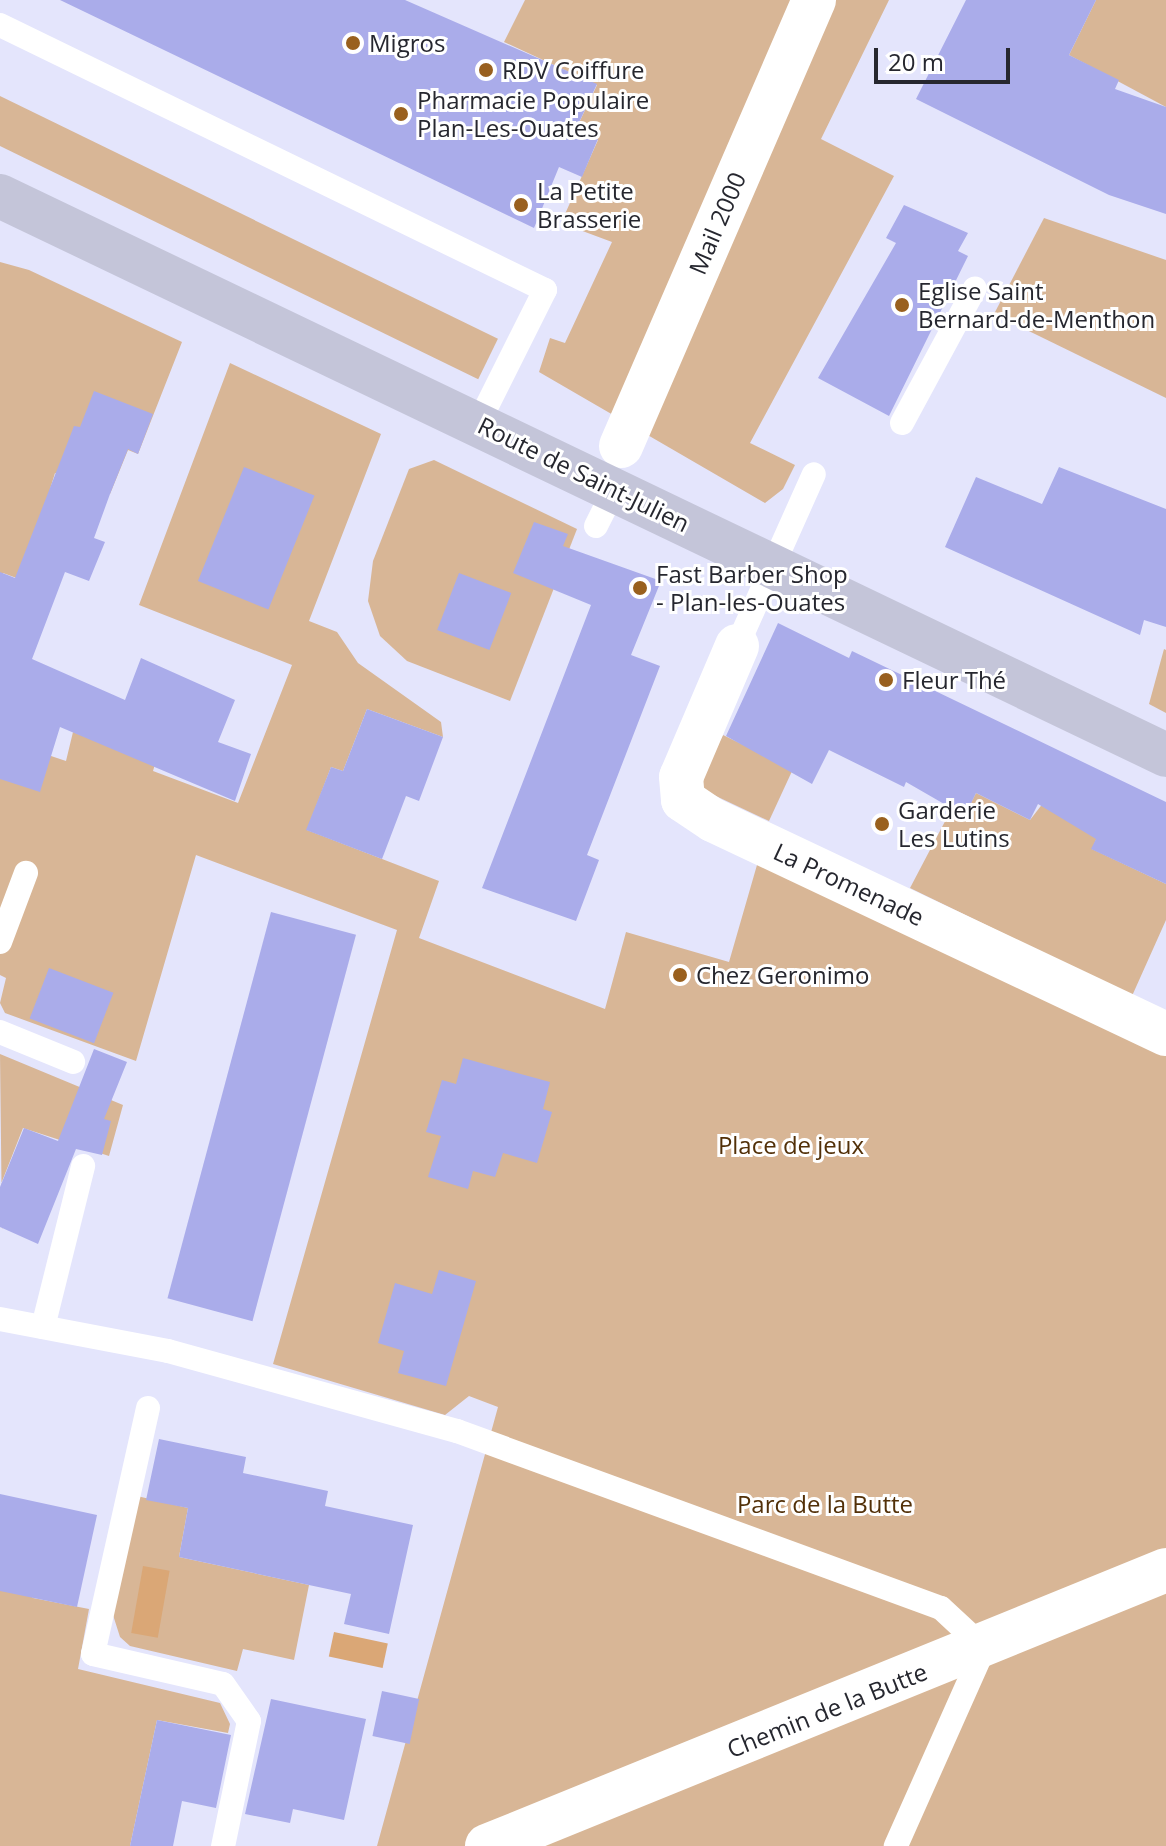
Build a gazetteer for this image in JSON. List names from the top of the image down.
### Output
{
  "streets": {
    "main road": ["Route de Saint-Julien"],
    "street": ["Mail 2000", "La Promenade", "Chemin de la Butte"]
  },
  "parks": ["Place de jeux", "Parc de la Butte"],
  "places": [
    "Migros",
    "RDV Coiffure",
    "Pharmacie Populaire Plan-Les-Ouates",
    "La Petite Brasserie",
    "Eglise Saint Bernard-de-Menthon",
    "Fast Barber Shop - Plan-les-Ouates",
    "Fleur Thé",
    "Garderie Les Lutins",
    "Chez Geronimo"
  ],
  "scale_bar": "20 m"
}
